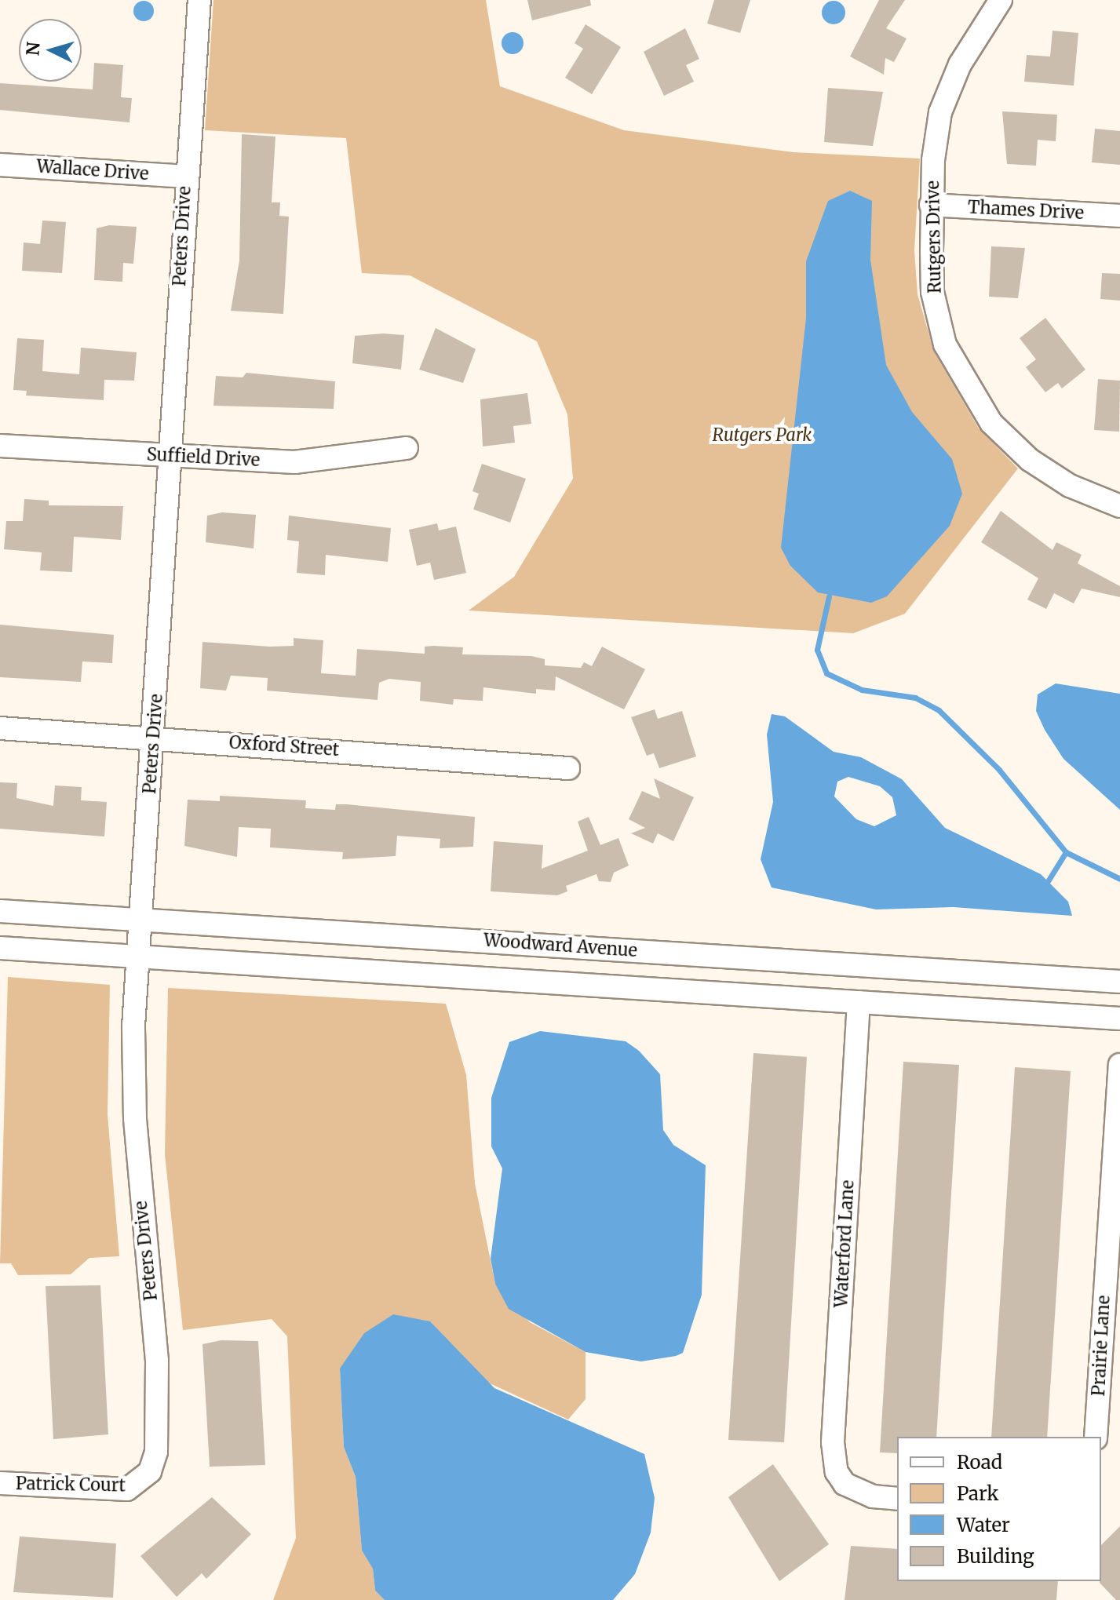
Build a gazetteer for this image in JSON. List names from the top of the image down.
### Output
{
  "streets": {
    "street": [
      "Wallace Drive",
      "Thames Drive",
      "Peters Drive",
      "Rutgers Drive",
      "Suffield Drive",
      "Oxford Street",
      "Woodward Avenue",
      "Waterford Lane",
      "Prairie Lane",
      "Patrick Court"
    ]
  },
  "crossings": [
    ["Wallace Drive", "Peters Drive"],
    ["Thames Drive", "Rutgers Drive"],
    ["Peters Drive", "Suffield Drive"],
    ["Peters Drive", "Oxford Street"],
    ["Peters Drive", "Woodward Avenue"],
    ["Peters Drive", "Patrick Court"]
  ],
  "parks": ["Rutgers Park"],
  "legend": [
    "Road",
    "Park",
    "Water",
    "Building"
  ],
  "north": "left"
}
